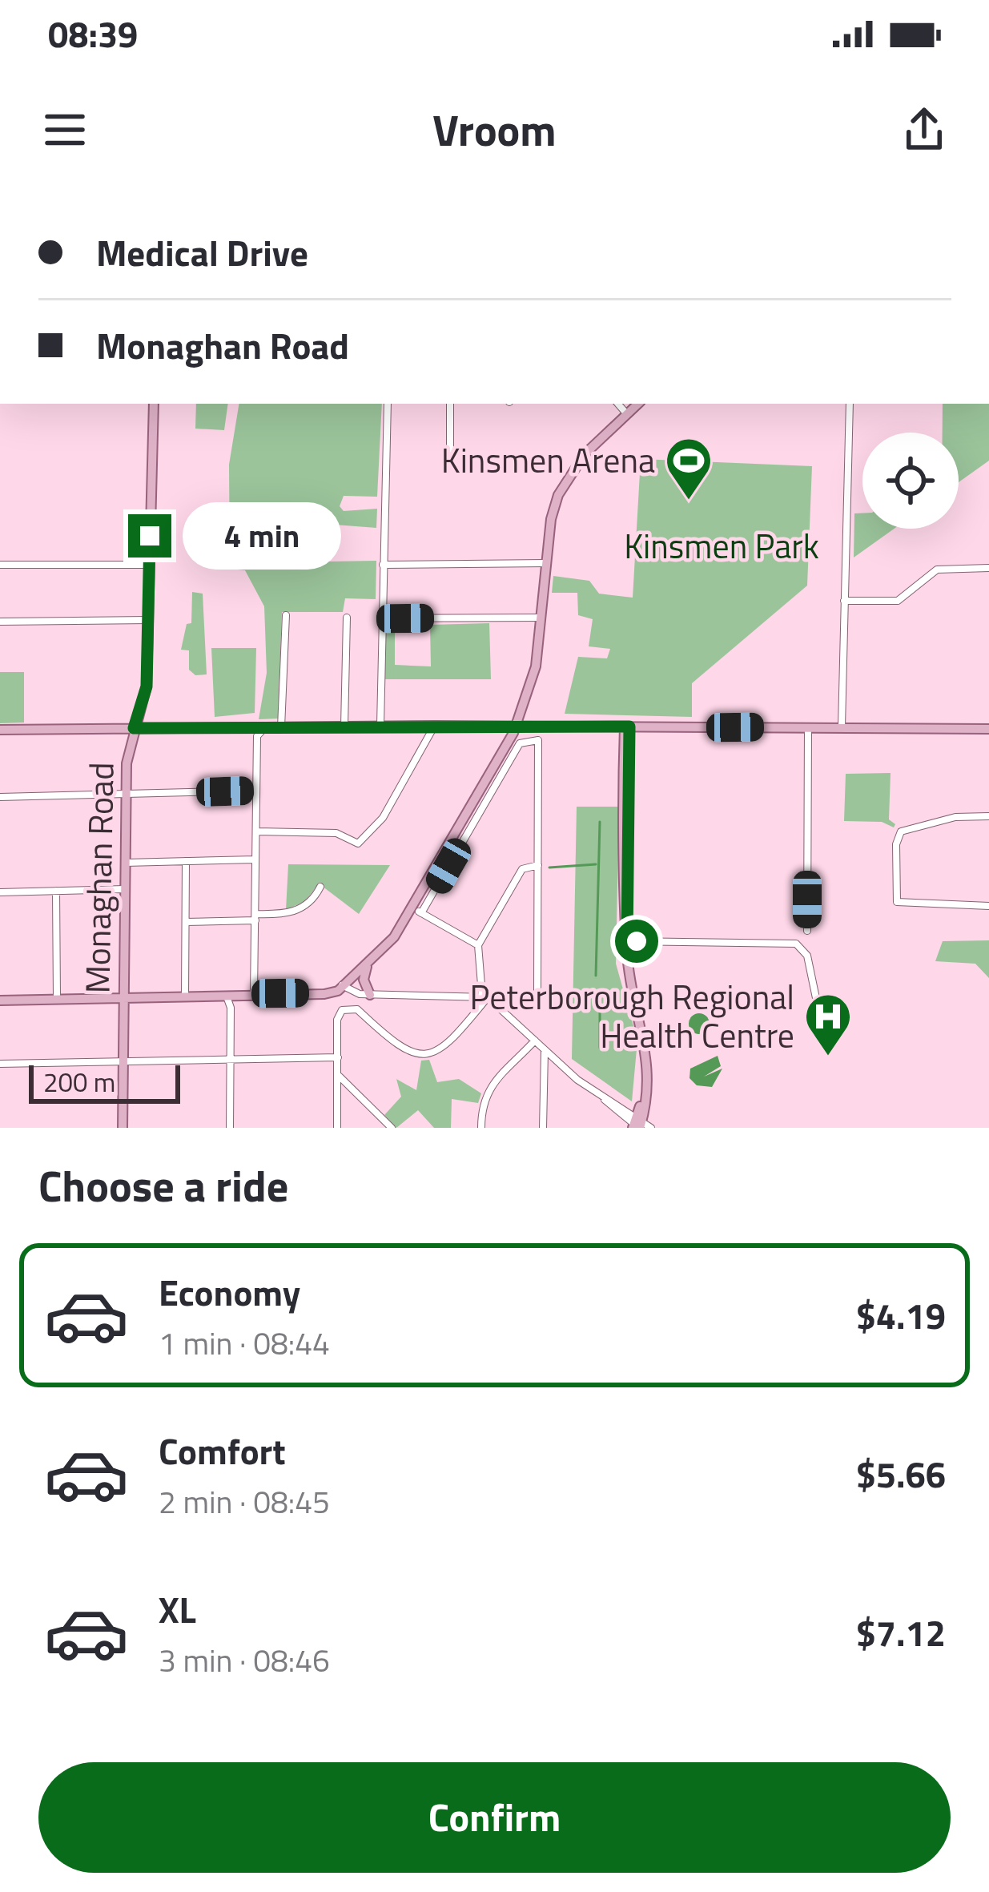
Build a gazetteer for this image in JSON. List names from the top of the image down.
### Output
{
  "streets": {
    "main road": ["Monaghan Road"]
  },
  "parks": ["Kinsmen Park"],
  "places": {
    "sports": ["Kinsmen Arena"],
    "hospital": ["Peterborough Regional Health Centre"]
  },
  "scale_bar": "200 m",
  "page": {
    "status": "08:39",
    "header": "Vroom",
    "banner": ["Medical Drive", "Monaghan Road"],
    "bubble": "4 min",
    "scale": "200 m",
    "heading": "Choose a ride",
    "list": [
      {
        "name": "Economy",
        "note": "1 min · 08:44",
        "value": "$4.19"
      },
      {
        "name": "Comfort",
        "note": "2 min · 08:45",
        "value": "$5.66"
      },
      {
        "name": "XL",
        "note": "3 min · 08:46",
        "value": "$7.12"
      }
    ],
    "buttons": "Confirm"
  }
}
